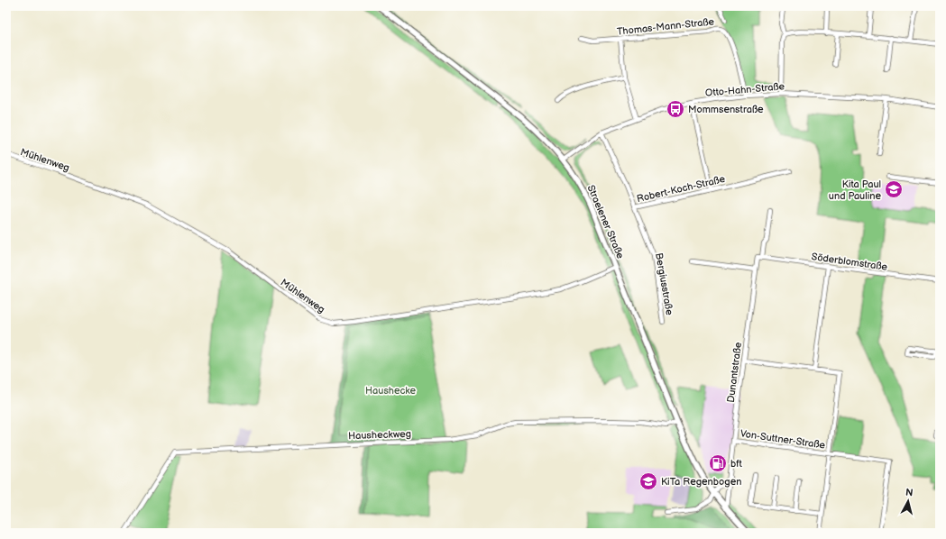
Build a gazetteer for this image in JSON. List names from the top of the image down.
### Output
{
  "streets": {
    "street": [
      "Thomas-Mann-Straße",
      "Otto-Hahn-Straße",
      "Mühlenweg",
      "Robert-Koch-Straße",
      "Straelener Straße",
      "Söderblomstraße",
      "Bergiusstraße",
      "Dunantstraße",
      "Hausheckweg",
      "Von-Suttner-Straße"
    ]
  },
  "crossings": [
    ["Thomas-Mann-Straße", "Otto-Hahn-Straße"],
    ["Otto-Hahn-Straße", "Robert-Koch-Straße"],
    ["Otto-Hahn-Straße", "Straelener Straße"],
    ["Mühlenweg", "Straelener Straße"],
    ["Robert-Koch-Straße", "Bergiusstraße"],
    ["Straelener Straße", "Dunantstraße"],
    ["Straelener Straße", "Hausheckweg"],
    ["Söderblomstraße", "Dunantstraße"],
    ["Dunantstraße", "Von-Suttner-Straße"]
  ],
  "parks": ["Haushecke"],
  "places": {
    "bus stop": ["Mommsenstraße"],
    "school or university": ["Kita Paul und Pauline", "KiTa Regenbogen"],
    "fuel station": ["bft"]
  },
  "north": "top"
}
